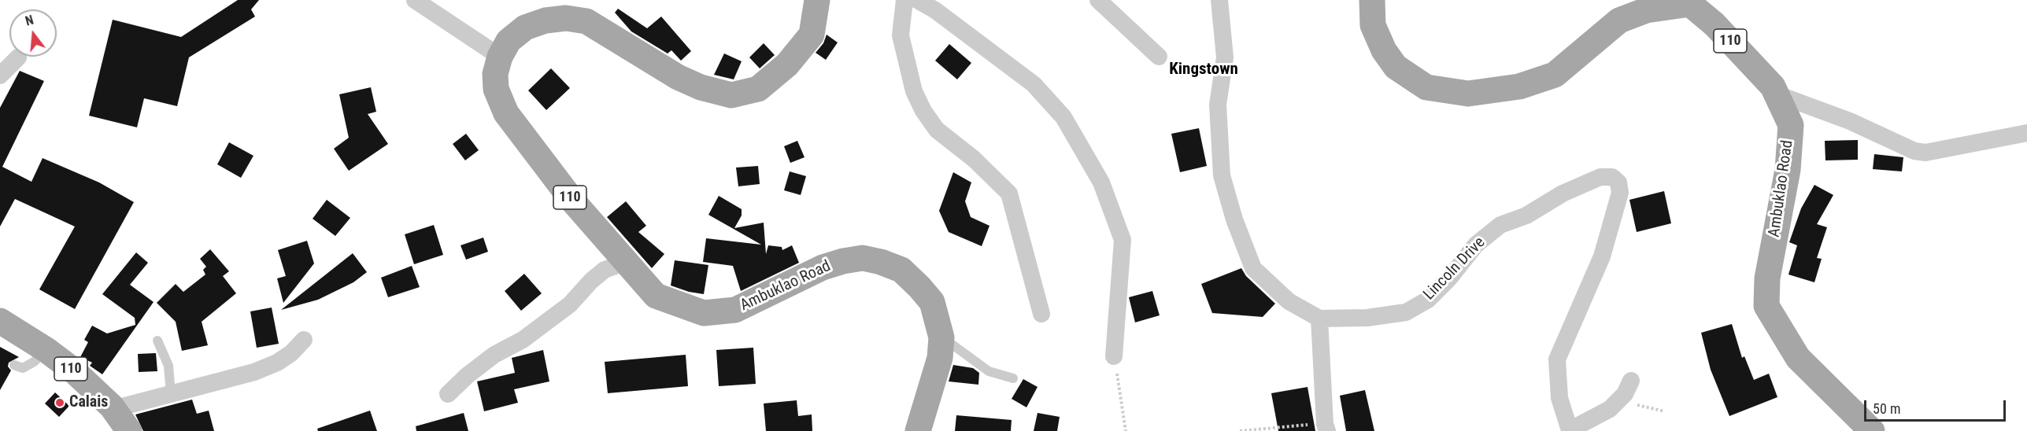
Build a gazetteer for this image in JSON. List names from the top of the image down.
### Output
{
  "streets": {
    "main road": ["110", "Ambuklao Road"],
    "street": ["Lincoln Drive"]
  },
  "districts": ["Kingstown"],
  "places": ["Calais"],
  "scale_bar": "50 m",
  "north": "top"
}
